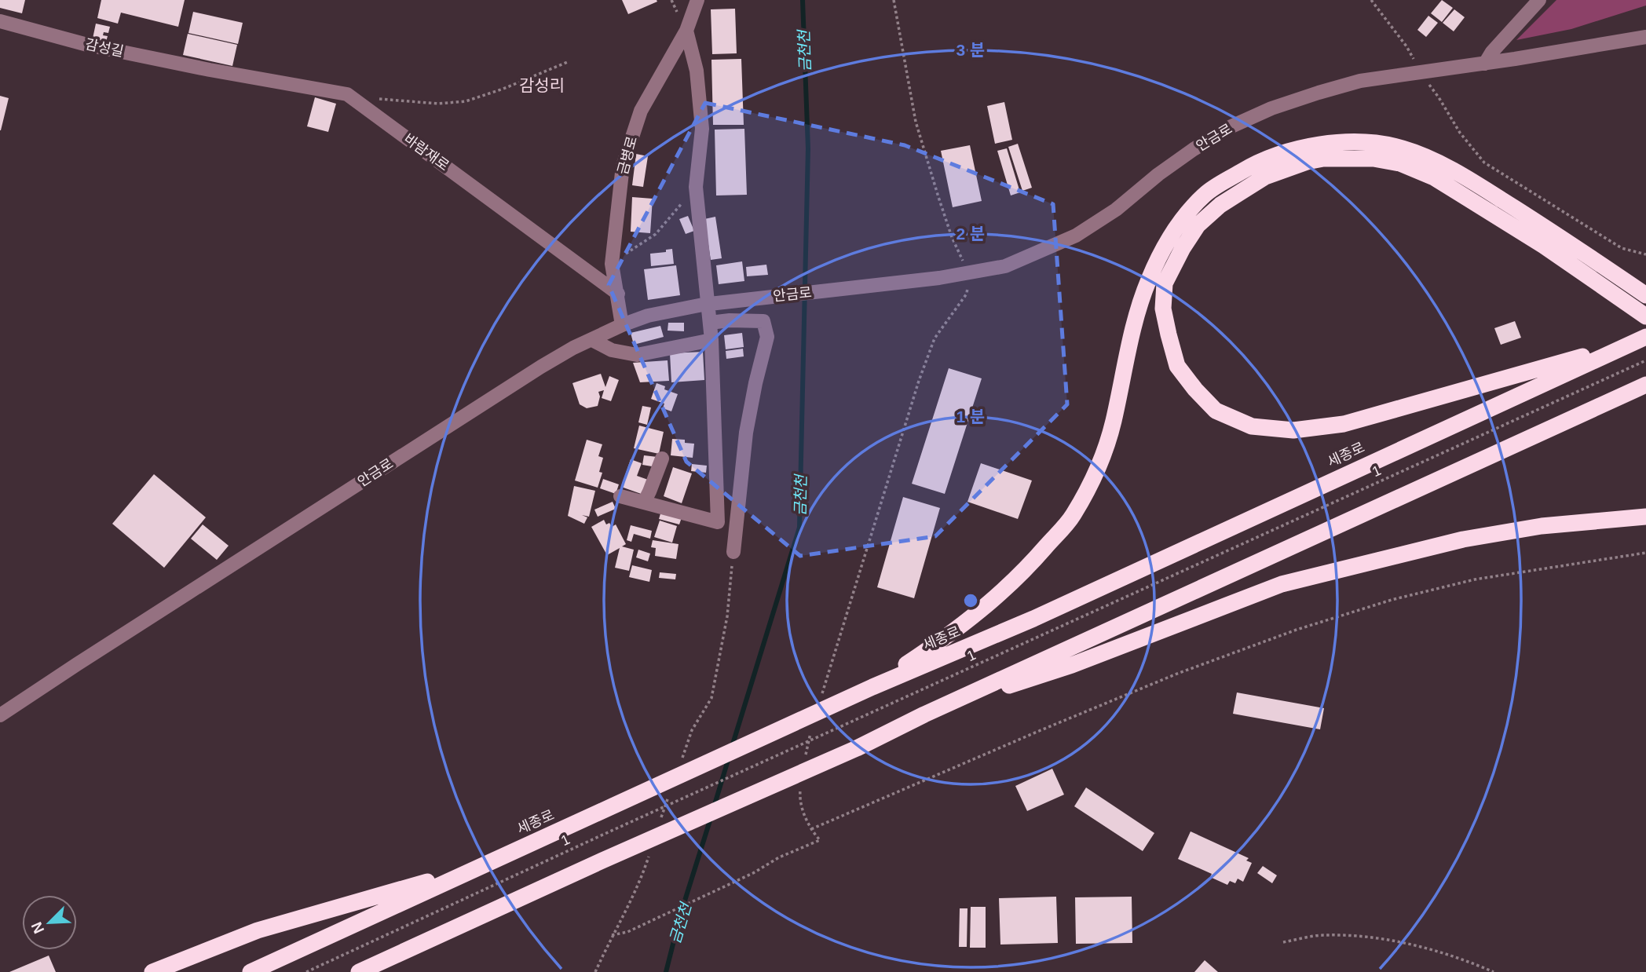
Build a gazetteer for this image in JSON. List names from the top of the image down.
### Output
{
  "streets": {
    "highway": ["세종로", "1"],
    "street": [
      "감성길",
      "안금로",
      "바람재로",
      "금병로"
    ]
  },
  "crossings": [
    ["감성길", "바람재로"],
    ["안금로", "금병로"],
    ["바람재로", "금병로"],
    ["세종로", "1"]
  ],
  "districts": ["감성리"],
  "water": ["금천천"],
  "north": "bottom left",
  "rings": ["3 분", "2 분", "1 분"]
}
